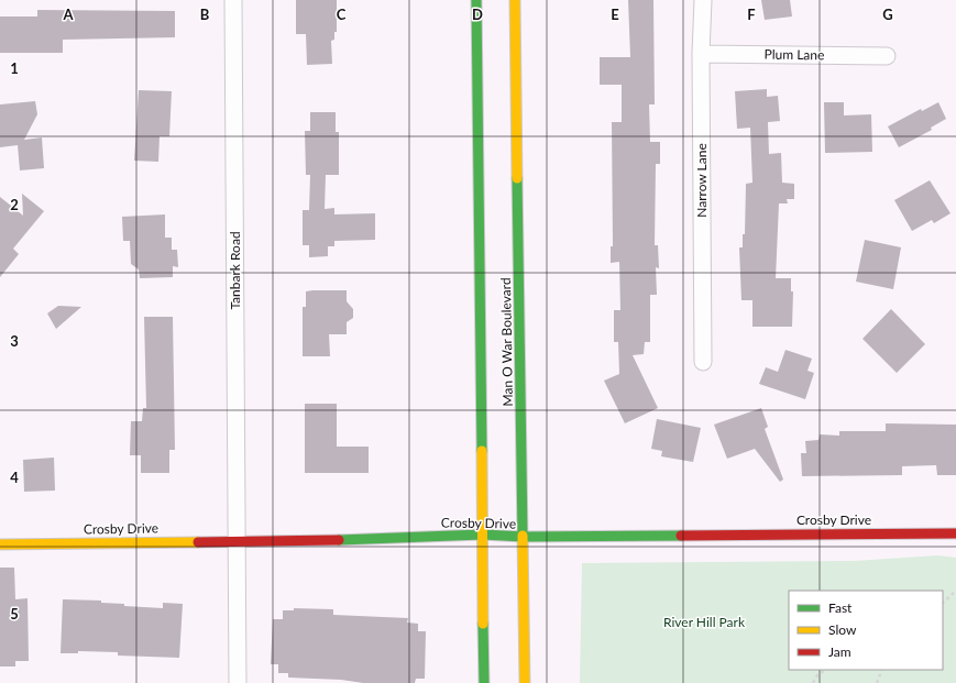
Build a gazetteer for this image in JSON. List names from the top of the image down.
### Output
{
  "streets": {
    "main road": ["Man O War Boulevard", "Crosby Drive"],
    "street": ["Plum Lane", "Narrow Lane", "Tanbark Road"]
  },
  "crossings": [
    ["Plum Lane", "Narrow Lane"],
    ["Tanbark Road", "Crosby Drive"],
    ["Man O War Boulevard", "Crosby Drive"]
  ],
  "parks": ["River Hill Park"],
  "legend": ["Fast", "Slow", "Jam"],
  "grid": {
    "columns": [
      "A",
      "B",
      "C",
      "D",
      "E",
      "F",
      "G"
    ],
    "rows": [
      "1",
      "2",
      "3",
      "4",
      "5"
    ]
  }
}
